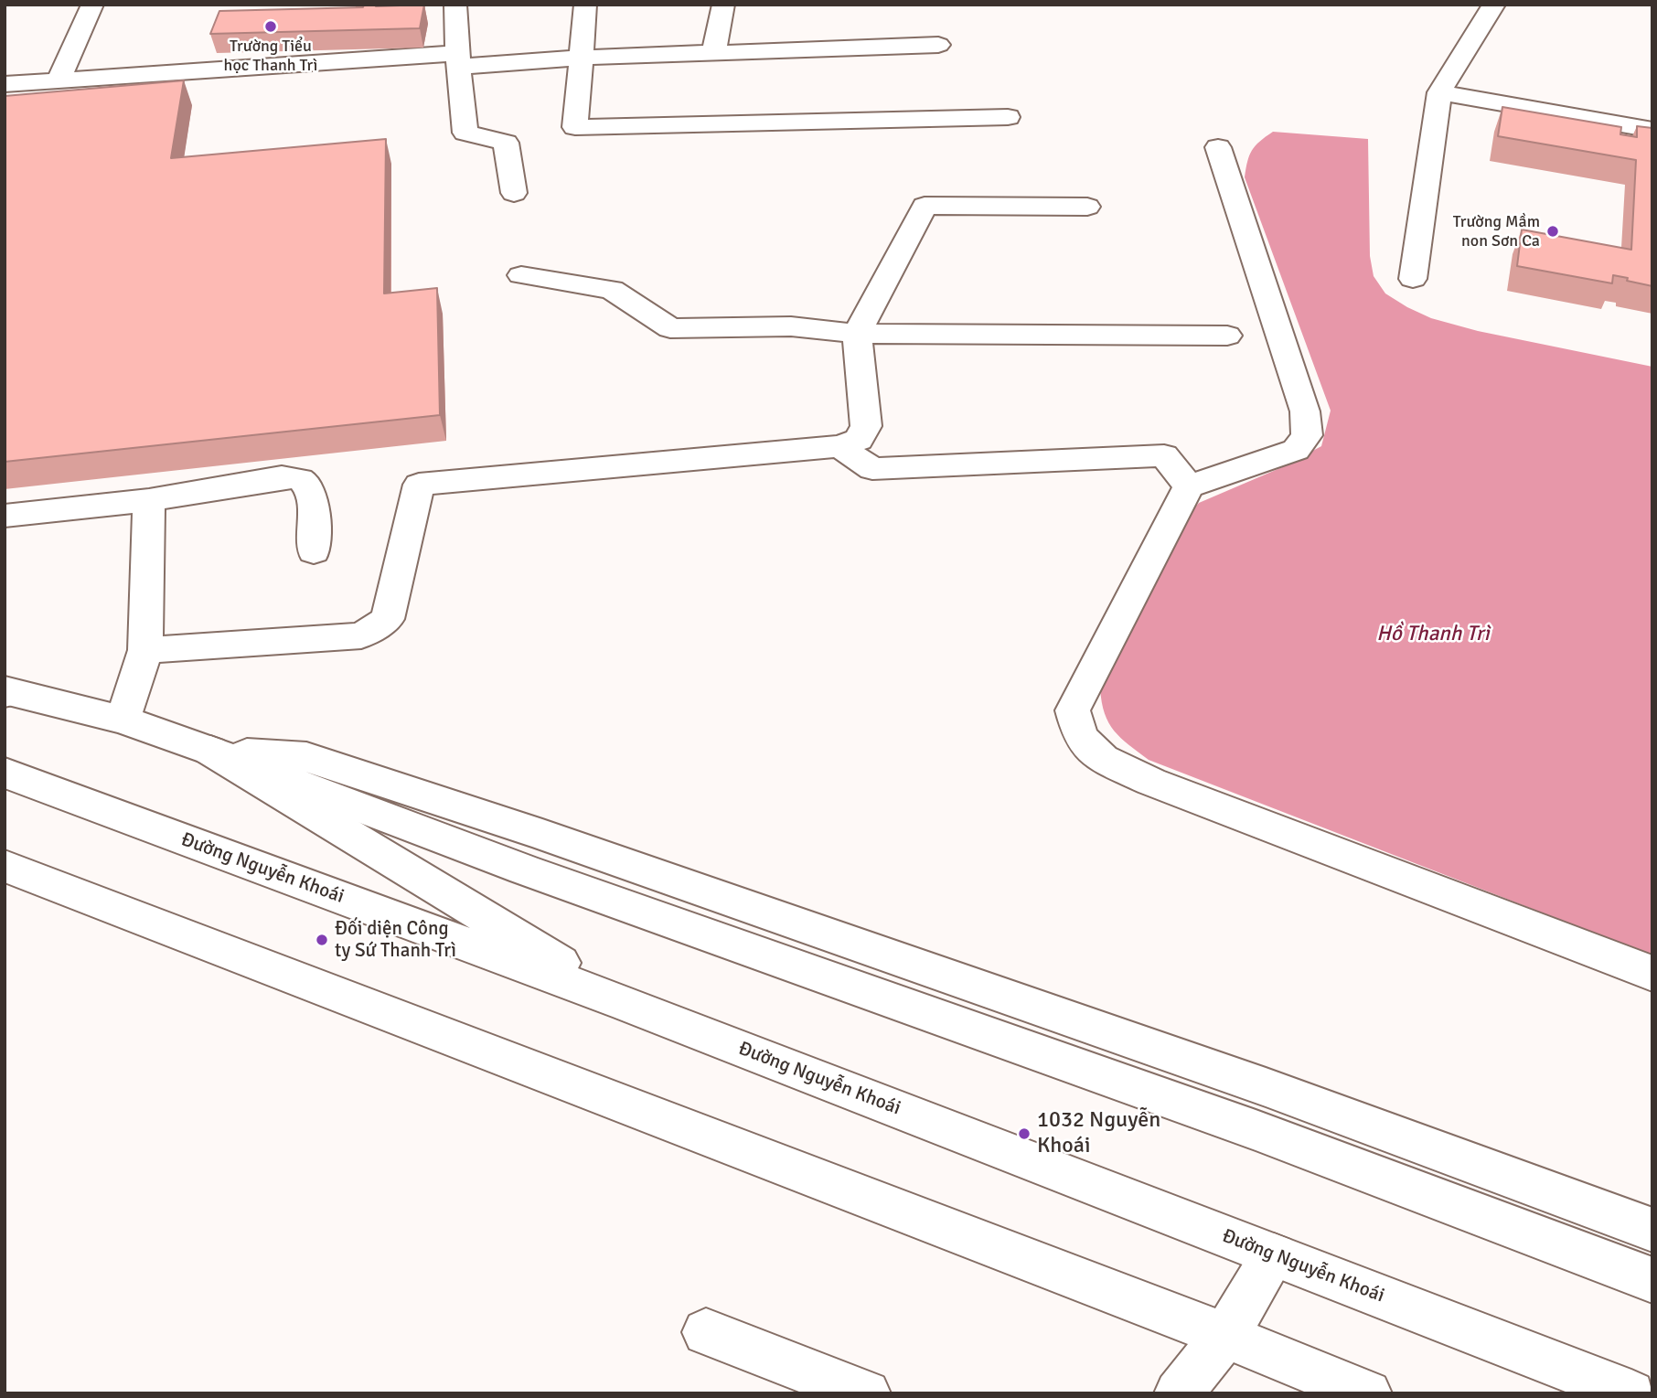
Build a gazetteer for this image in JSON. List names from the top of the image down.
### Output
{
  "streets": {
    "street": ["Đường Nguyễn Khoái"]
  },
  "water": ["Hồ Thanh Trì"],
  "places": [
    "Trường Tiểu học Thanh Trì",
    "Trường Mầm non Sơn Ca",
    "Đối diện Công ty Sứ Thanh Trì",
    "1032 Nguyễn Khoái"
  ]
}
